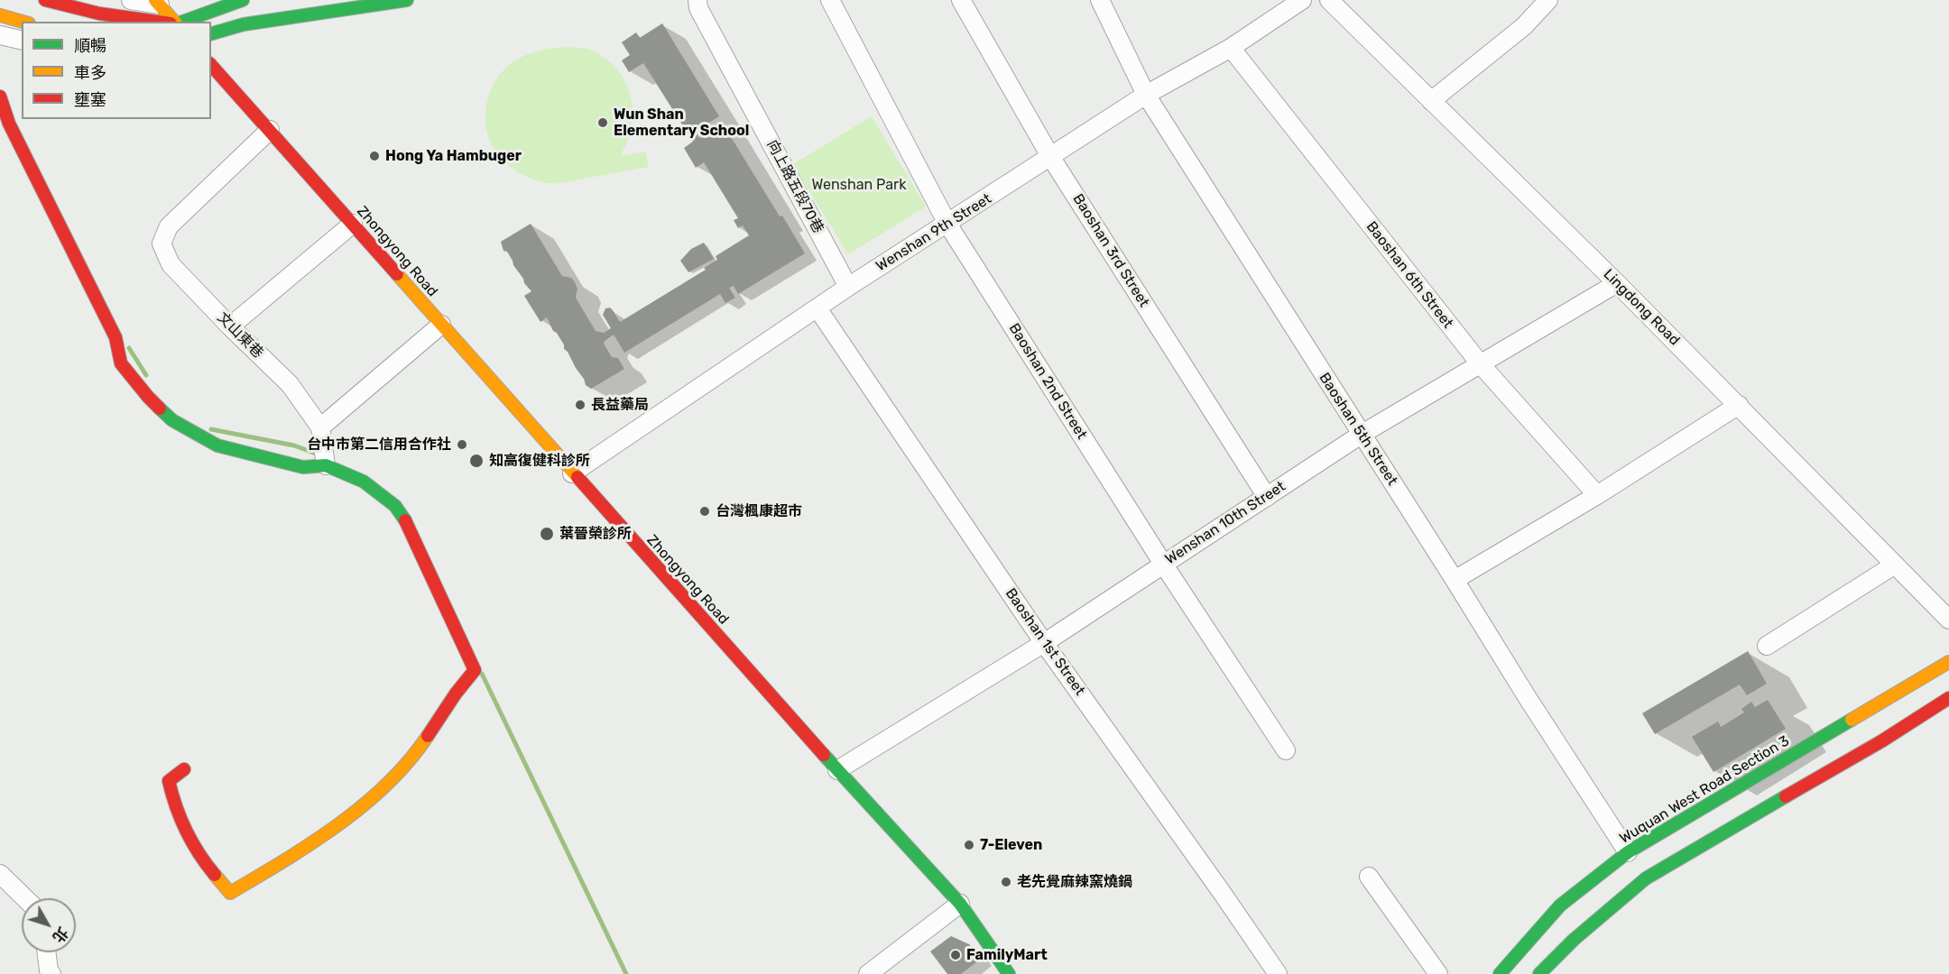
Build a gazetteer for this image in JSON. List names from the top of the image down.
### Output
{
  "streets": {
    "main road": ["Zhongyong Road", "Wuquan West Road Section 3"],
    "street": [
      "向上路五段70巷",
      "Wenshan 9th Street",
      "Baoshan 3rd Street",
      "Baoshan 6th Street",
      "Lingdong Road",
      "文山東巷",
      "Baoshan 2nd Street",
      "Baoshan 5th Street",
      "Wenshan 10th Street",
      "Baoshan 1st Street"
    ]
  },
  "crossings": [
    ["向上路五段70巷", "Wenshan 9th Street"],
    ["Wenshan 9th Street", "Baoshan 3rd Street"],
    ["Wenshan 9th Street", "Zhongyong Road"],
    ["Wenshan 9th Street", "Baoshan 6th Street"],
    ["Wenshan 9th Street", "Baoshan 2nd Street"],
    ["Wenshan 9th Street", "Baoshan 5th Street"],
    ["Wenshan 9th Street", "Baoshan 1st Street"],
    ["Baoshan 3rd Street", "Wenshan 10th Street"],
    ["Zhongyong Road", "文山東巷"],
    ["Zhongyong Road", "Wenshan 10th Street"],
    ["Baoshan 6th Street", "Wenshan 10th Street"],
    ["Lingdong Road", "Wenshan 10th Street"],
    ["Baoshan 2nd Street", "Wenshan 10th Street"],
    ["Baoshan 5th Street", "Wenshan 10th Street"],
    ["Baoshan 5th Street", "Wuquan West Road Section 3"],
    ["Wenshan 10th Street", "Baoshan 1st Street"]
  ],
  "parks": ["Wenshan Park"],
  "places": [
    "Wun Shan Elementary School",
    "Hong Ya Hambuger",
    "長益藥局",
    "台中市第二信用合作社",
    "知高復健科診所",
    "台灣楓康超市",
    "葉晉榮診所",
    "7-Eleven",
    "老先覺麻辣窯燒鍋",
    "FamilyMart"
  ],
  "legend": ["順暢", "車多", "壅塞"],
  "north": "bottom right"
}
